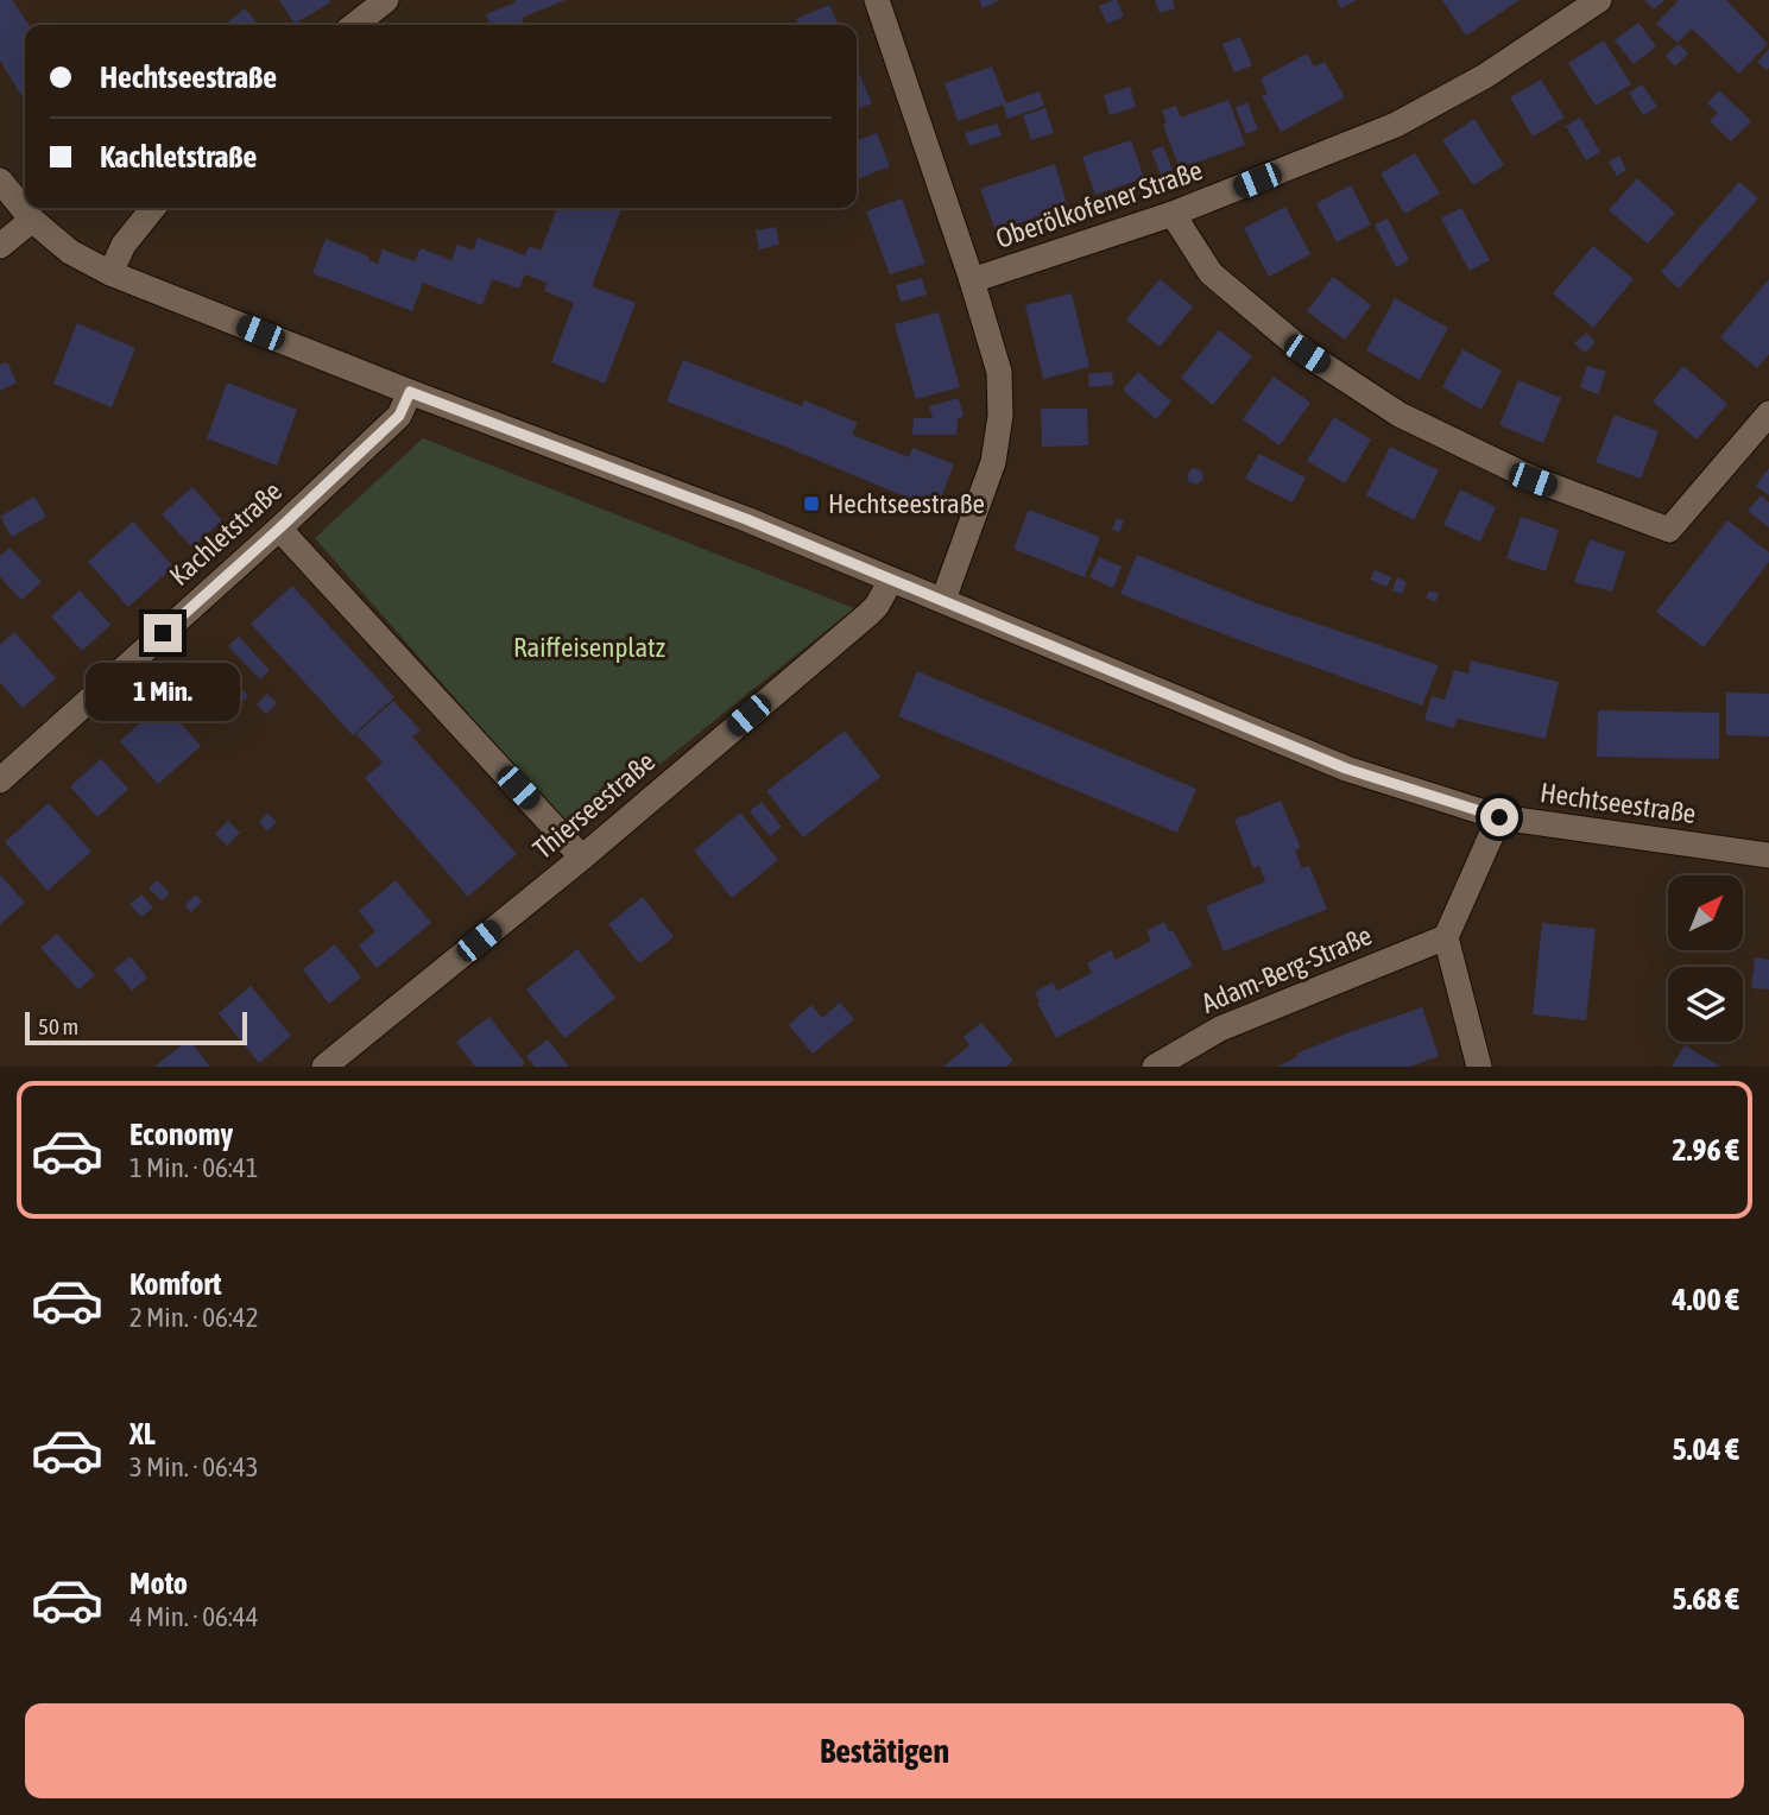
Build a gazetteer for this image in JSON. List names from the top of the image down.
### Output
{
  "streets": {
    "street": [
      "Oberölkofener Straße",
      "Kachletstraße",
      "Hechtseestraße",
      "Thierseestraße",
      "Adam-Berg-Straße"
    ]
  },
  "crossings": [
    ["Kachletstraße", "Hechtseestraße"],
    ["Hechtseestraße", "Thierseestraße"]
  ],
  "parks": ["Raiffeisenplatz"],
  "places": {
    "transit": ["Hechtseestraße"]
  },
  "scale_bar": "50 m",
  "north": "top right",
  "page": {
    "banner": ["Hechtseestraße", "Kachletstraße"],
    "bubble": "1 Min.",
    "scale": "50 m",
    "list": [
      {
        "name": "Economy",
        "note": "1 Min. · 06:41",
        "value": "2.96 €"
      },
      {
        "name": "Komfort",
        "note": "2 Min. · 06:42",
        "value": "4.00 €"
      },
      {
        "name": "XL",
        "note": "3 Min. · 06:43",
        "value": "5.04 €"
      },
      {
        "name": "Moto",
        "note": "4 Min. · 06:44",
        "value": "5.68 €"
      }
    ],
    "buttons": "Bestätigen"
  }
}
